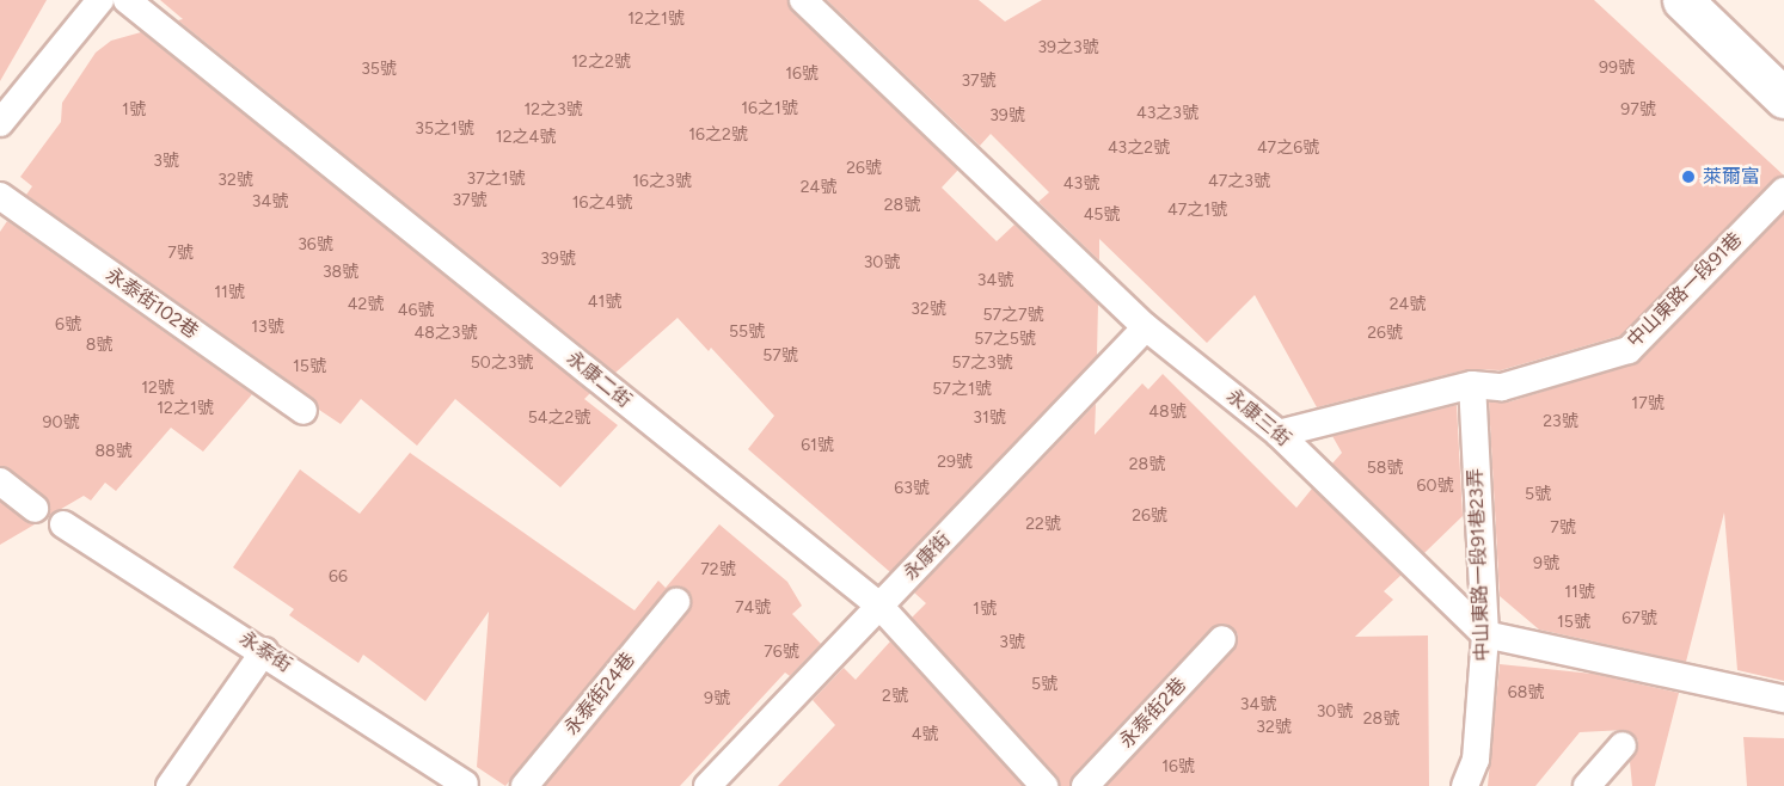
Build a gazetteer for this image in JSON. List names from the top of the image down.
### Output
{
  "streets": {
    "lane": [
      "中山東路一段91巷",
      "永泰街102巷",
      "永康二街",
      "永康三街",
      "永康街",
      "中山東路一段91巷23弄",
      "永泰街",
      "永泰街24巷",
      "永泰街2巷"
    ]
  },
  "crossings": [
    ["中山東路一段91巷", "永康三街"],
    ["中山東路一段91巷", "中山東路一段91巷23弄"],
    ["永康二街", "永康街"],
    ["永康三街", "永康街"],
    ["永康三街", "中山東路一段91巷23弄"]
  ],
  "places": ["萊爾富"],
  "house_numbers": [
    "12之1號",
    "39之3號",
    "12之2號",
    "99號",
    "35號",
    "16號",
    "37號",
    "16之1號",
    "1號",
    "12之3號",
    "97號",
    "43之3號",
    "39號",
    "35之1號",
    "16之2號",
    "12之4號",
    "43之2號",
    "47之6號",
    "3號",
    "26號",
    "37之1號",
    "32號",
    "16之3號",
    "47之3號",
    "43號",
    "24號",
    "37號",
    "34號",
    "16之4號",
    "28號",
    "47之1號",
    "45號",
    "36號",
    "7號",
    "39號",
    "30號",
    "38號",
    "34號",
    "11號",
    "41號",
    "42號",
    "24號",
    "32號",
    "46號",
    "57之7號",
    "6號",
    "13號",
    "55號",
    "48之3號",
    "26號",
    "57之5號",
    "8號",
    "57號",
    "50之3號",
    "57之3號",
    "15號",
    "12號",
    "57之1號",
    "17號",
    "12之1號",
    "48號",
    "54之2號",
    "31號",
    "23號",
    "90號",
    "61號",
    "88號",
    "29號",
    "28號",
    "58號",
    "60號",
    "63號",
    "5號",
    "26號",
    "22號",
    "7號",
    "9號",
    "72號",
    "66",
    "11號",
    "74號",
    "1號",
    "67號",
    "15號",
    "3號",
    "76號",
    "5號",
    "68號",
    "2號",
    "9號",
    "34號",
    "30號",
    "28號",
    "32號",
    "4號",
    "16號"
  ]
}
